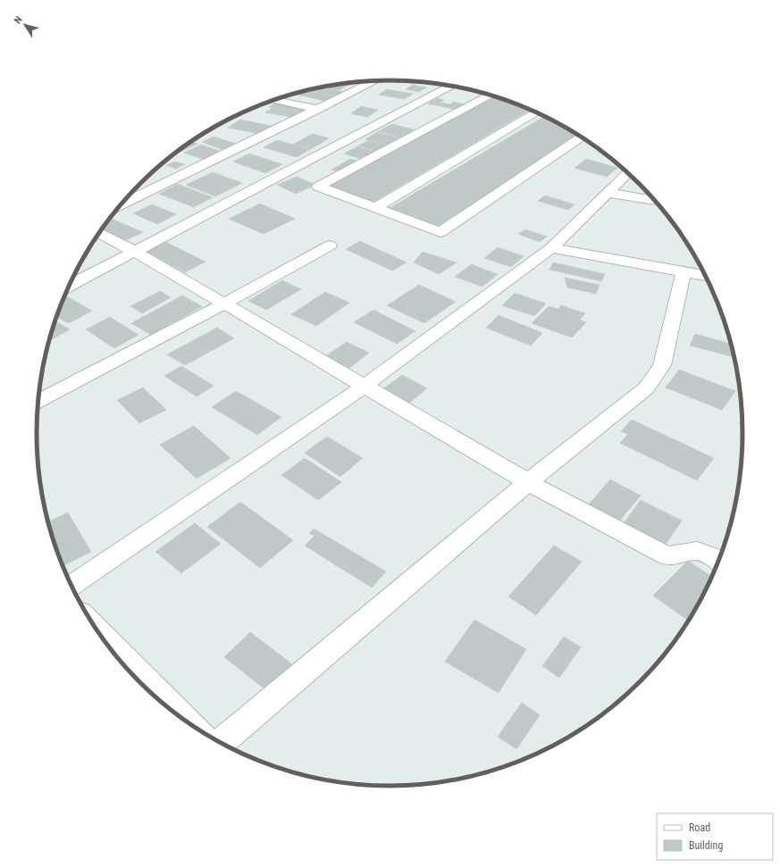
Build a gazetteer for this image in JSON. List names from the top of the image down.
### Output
{
  "legend": ["Road", "Building"],
  "north": "top left"
}
